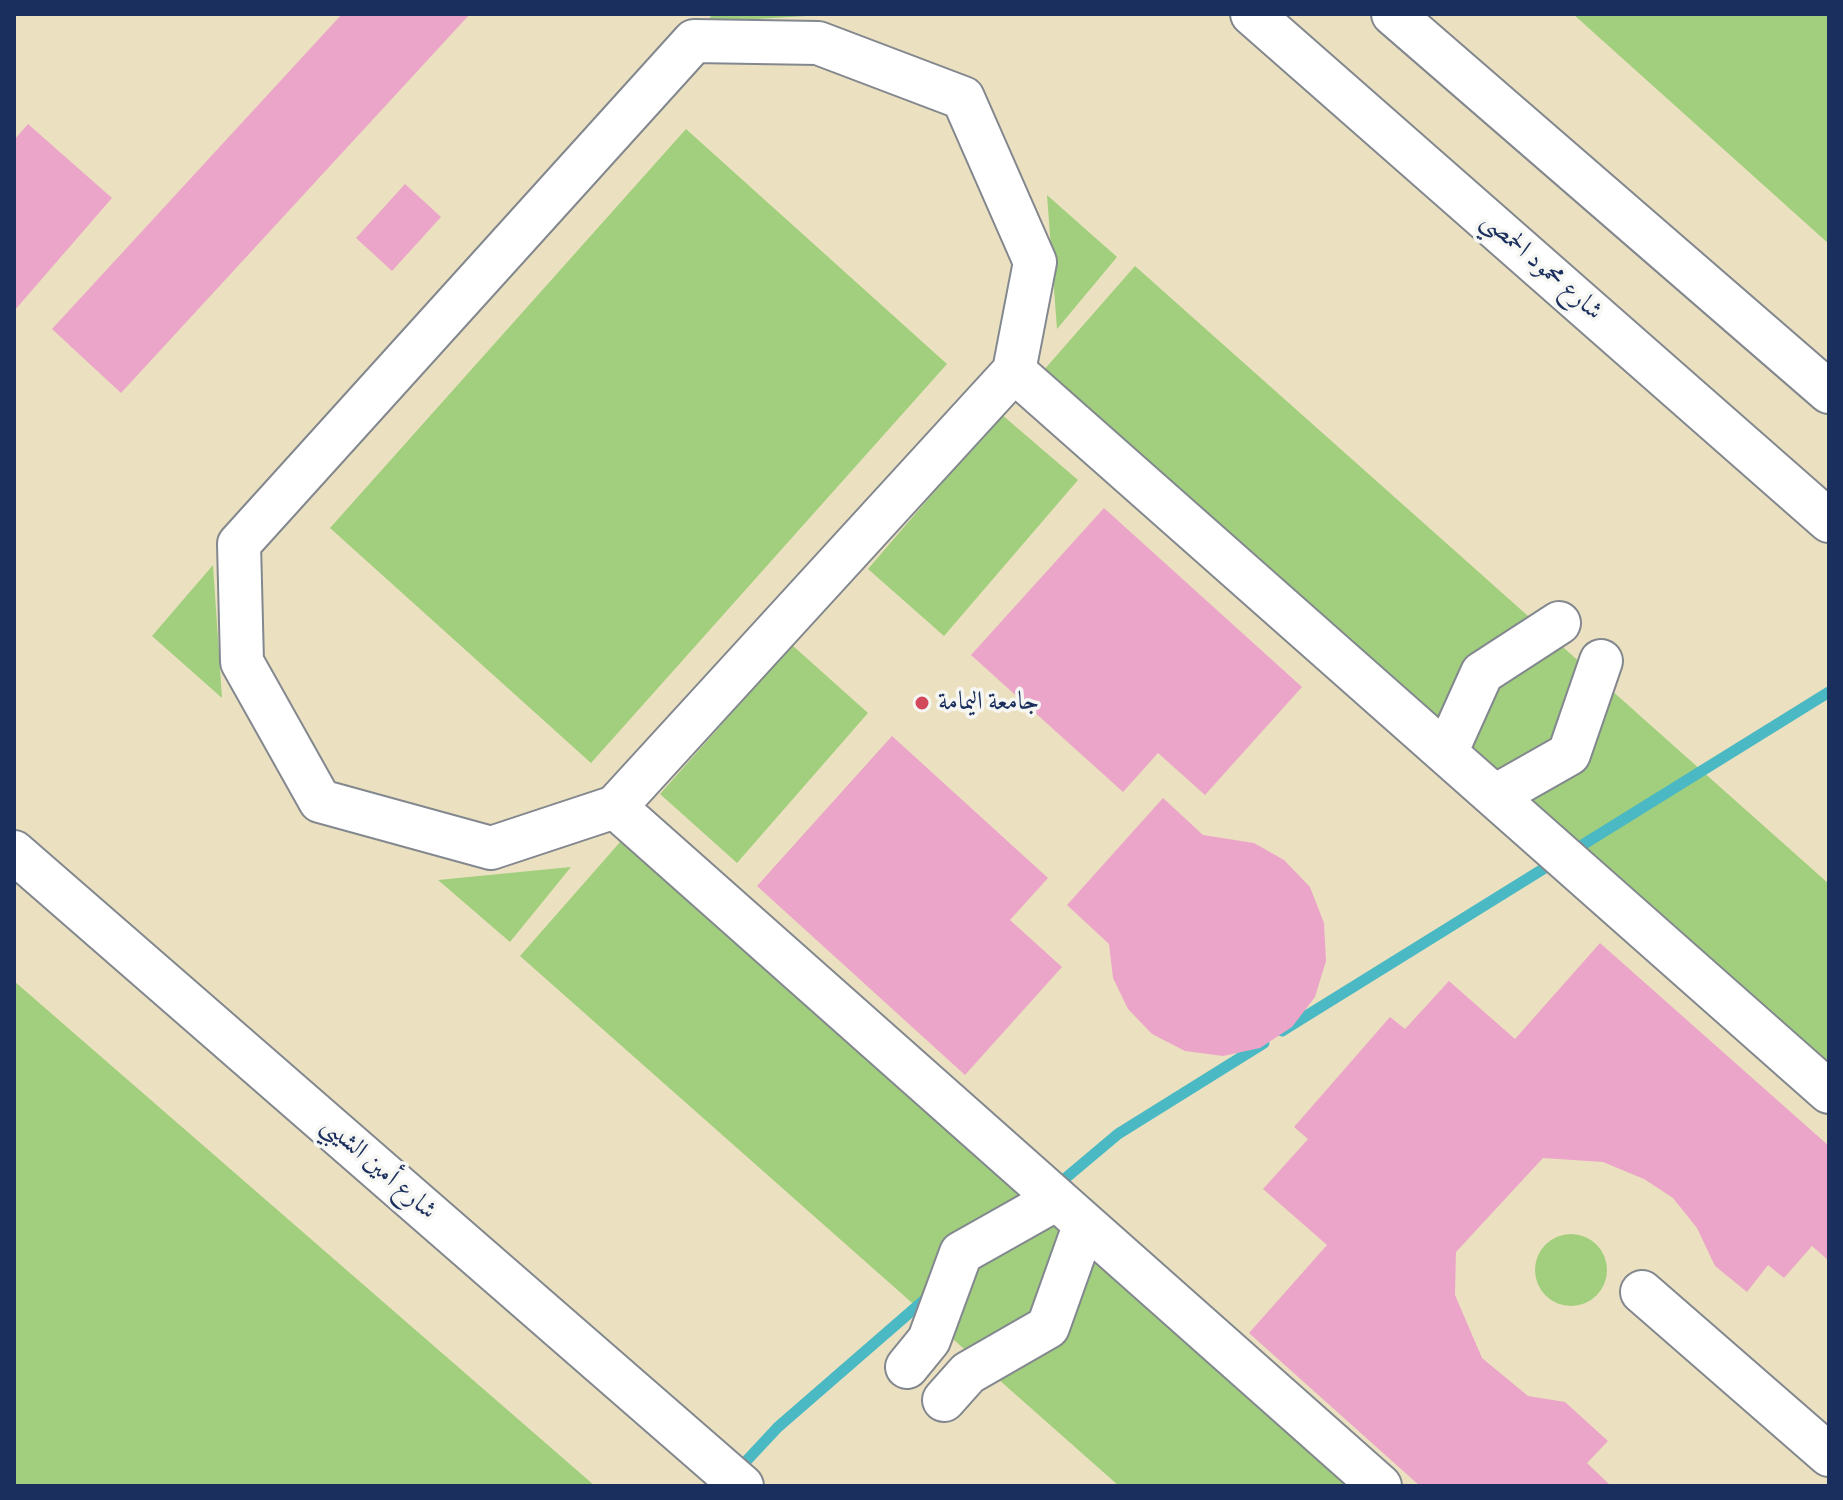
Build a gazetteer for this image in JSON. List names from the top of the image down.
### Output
{
  "streets": {
    "street": ["شارع محمود الحمصي", "شارع أمين الشيبي"]
  },
  "places": ["جامعة اليمامة"]
}
